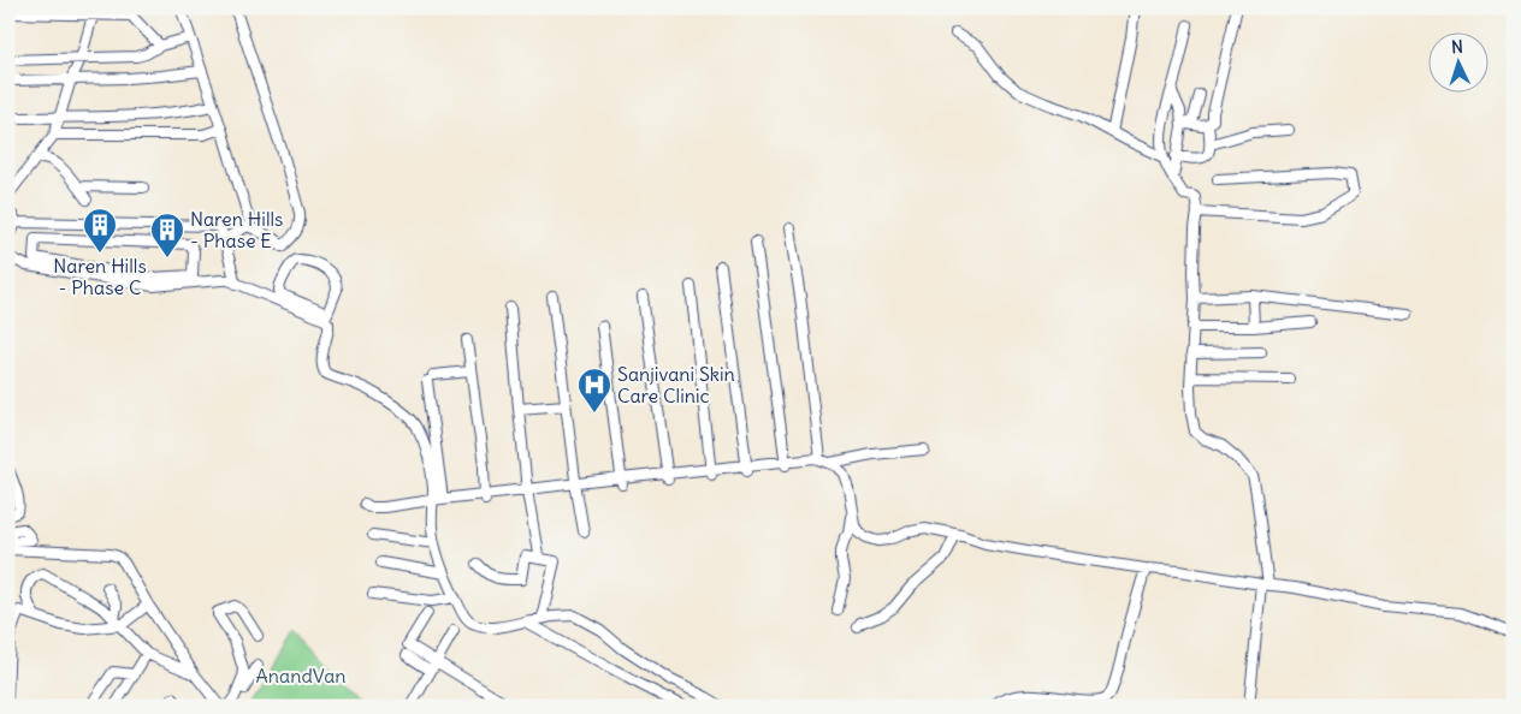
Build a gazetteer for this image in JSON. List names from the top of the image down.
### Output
{
  "parks": ["AnandVan"],
  "places": {
    "building": ["Naren Hills - Phase C", "Naren Hills - Phase E"],
    "hospital": ["Sanjivani Skin Care Clinic"]
  },
  "north": "top"
}
